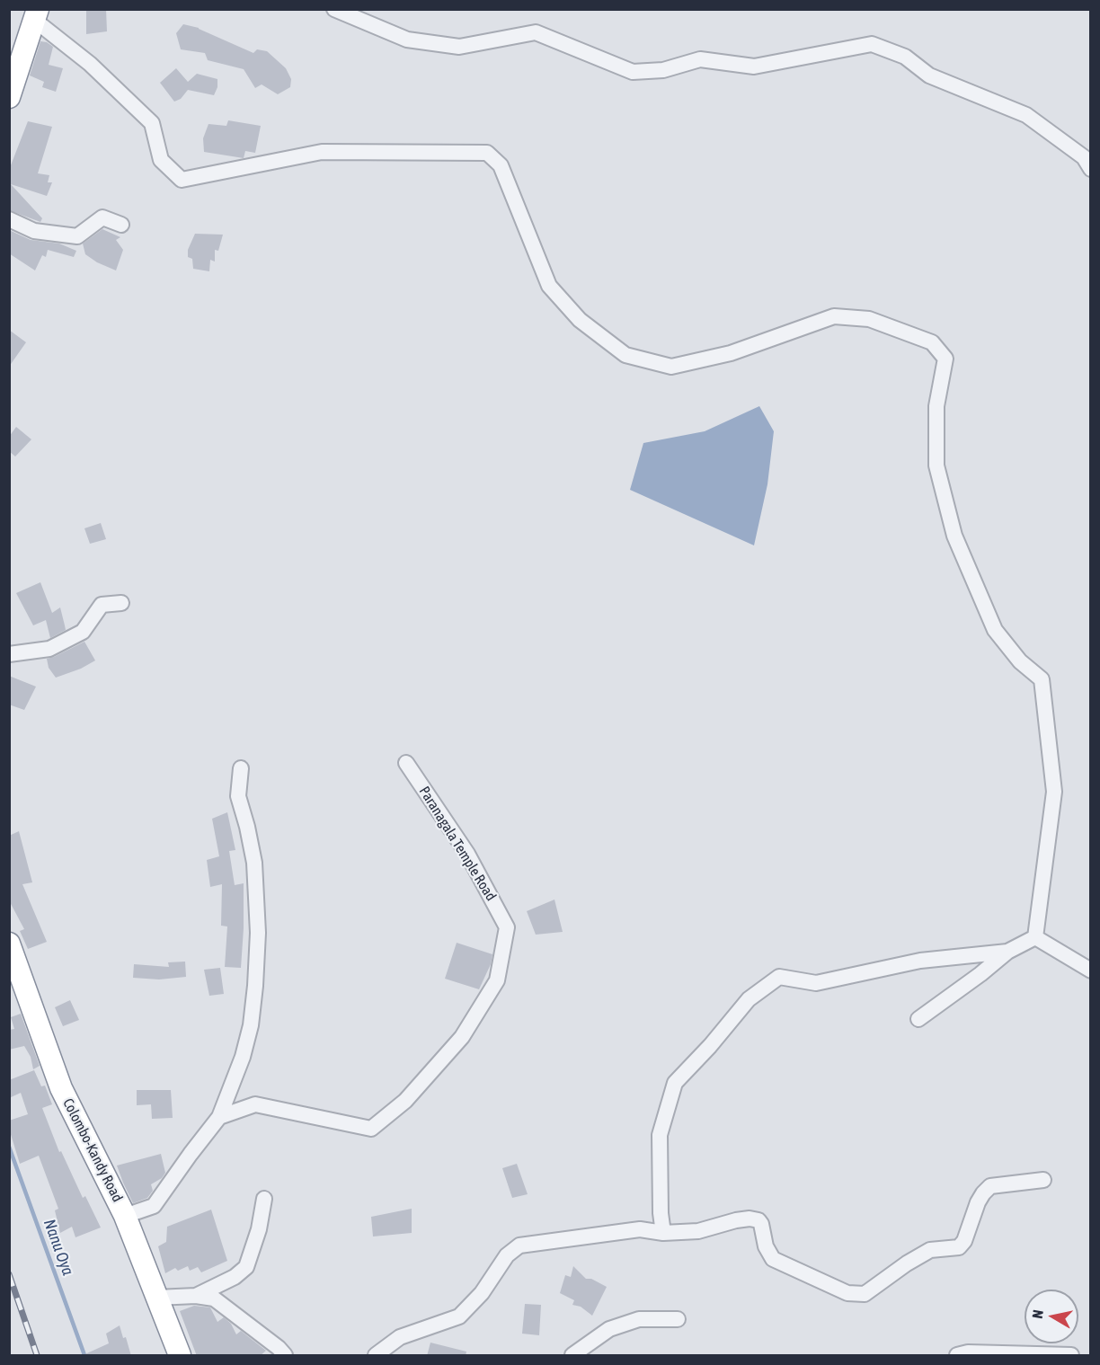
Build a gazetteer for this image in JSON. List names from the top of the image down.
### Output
{
  "streets": {
    "highway": ["Colombo-Kandy Road"],
    "street": ["Paranagala Temple Road"]
  },
  "water": ["Nanu Oya"],
  "north": "left"
}
